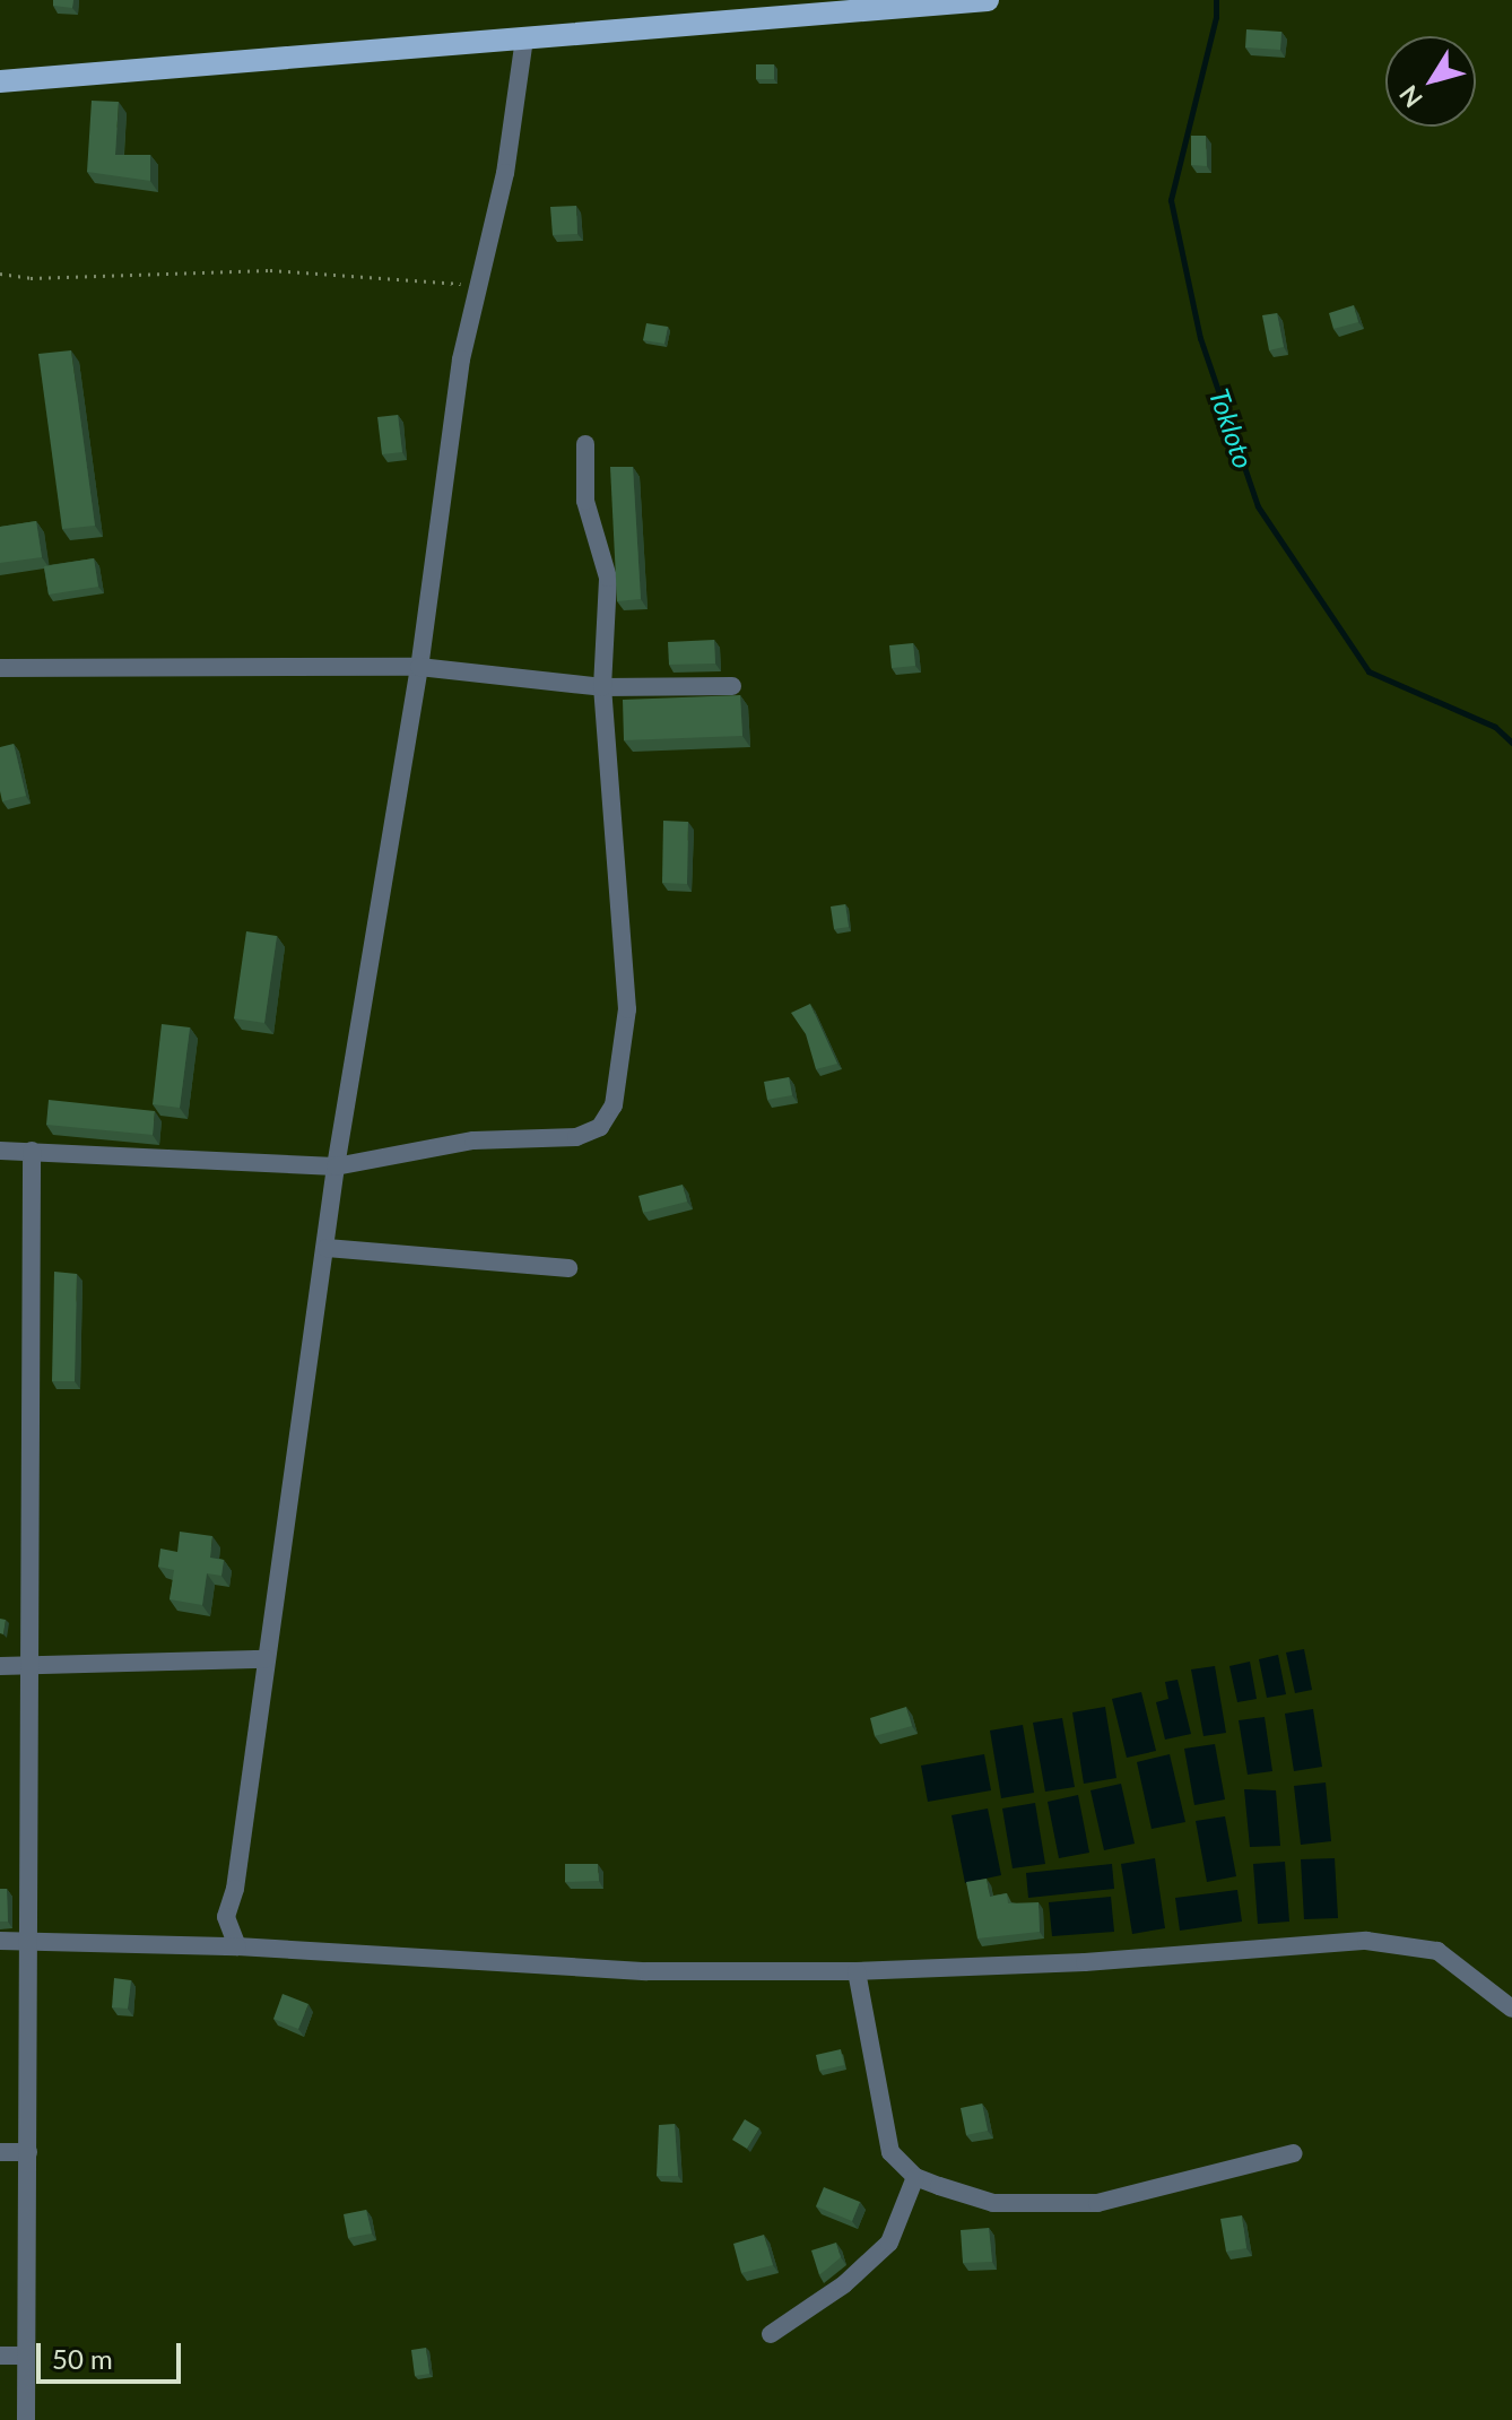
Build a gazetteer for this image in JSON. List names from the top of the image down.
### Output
{
  "water": ["Tokloto"],
  "scale_bar": "50 m",
  "north": "bottom left"
}
